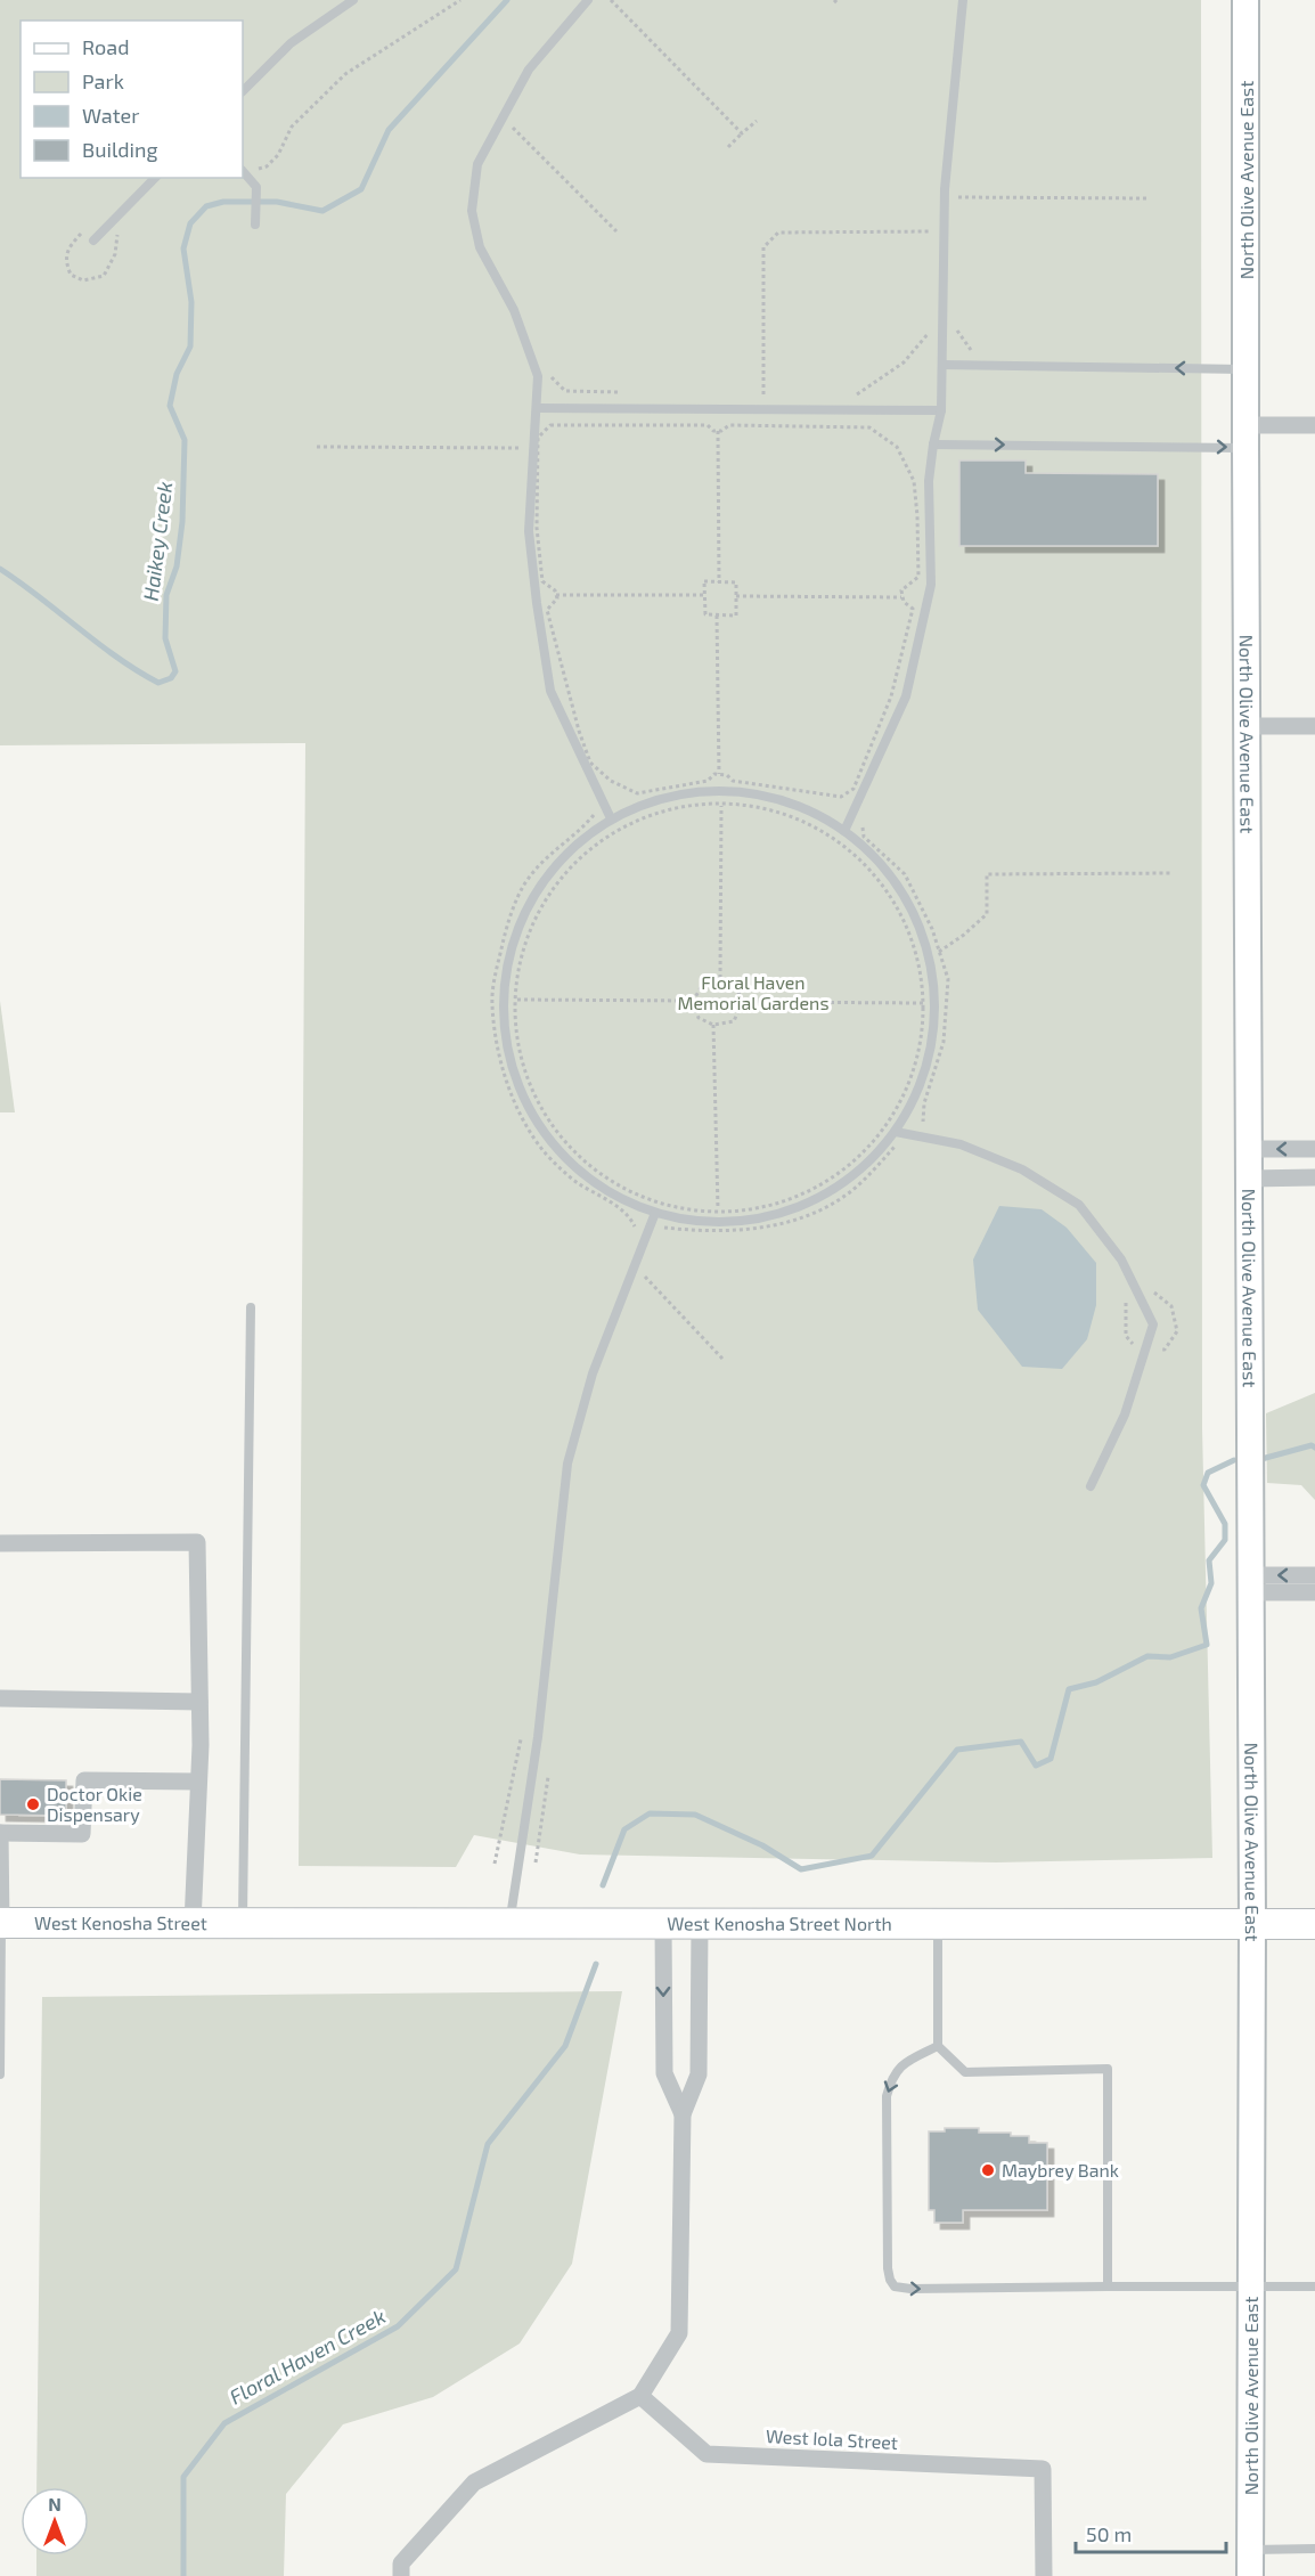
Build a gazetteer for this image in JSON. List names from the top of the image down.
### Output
{
  "streets": {
    "main road": ["West Kenosha Street", "West Kenosha Street North"],
    "street": ["North Olive Avenue East", "West Iola Street"]
  },
  "crossings": [
    ["North Olive Avenue East", "West Kenosha Street North"],
    ["West Kenosha Street", "West Kenosha Street North"]
  ],
  "water": ["Haikey Creek", "Floral Haven Creek"],
  "parks": ["Floral Haven Memorial Gardens"],
  "places": ["Doctor Okie Dispensary", "Maybrey Bank"],
  "legend": [
    "Road",
    "Park",
    "Water",
    "Building"
  ],
  "scale_bar": "50 m",
  "north": "top"
}
